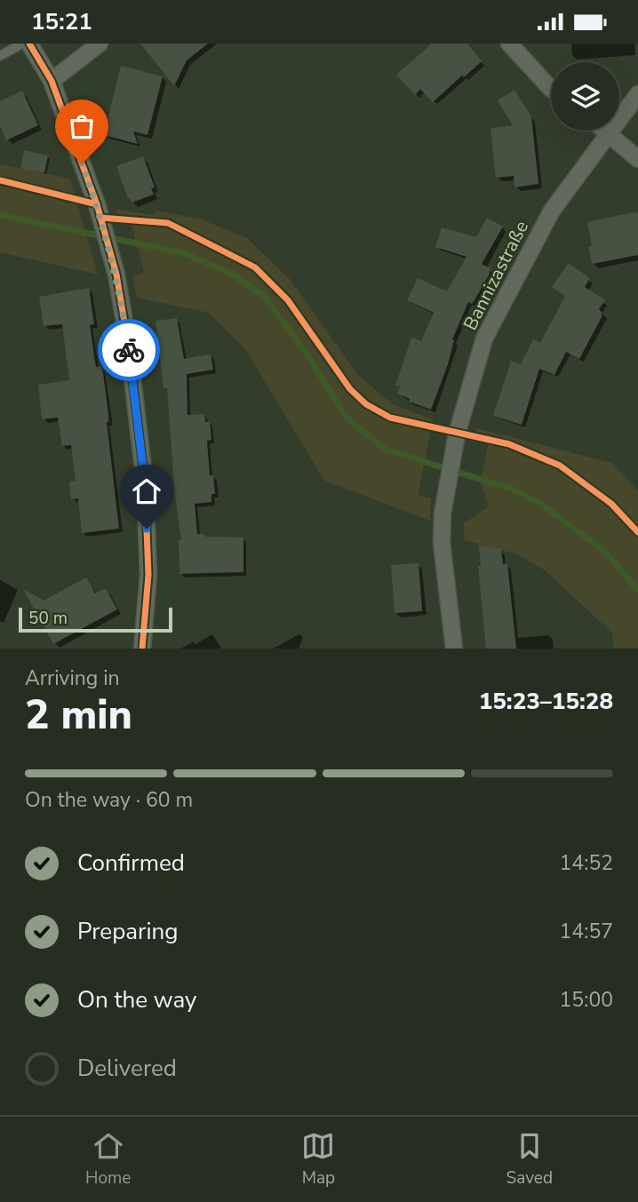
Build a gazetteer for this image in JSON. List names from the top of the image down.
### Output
{
  "streets": {
    "street": ["Bannizastraße"]
  },
  "scale_bar": "50 m",
  "page": {
    "status": "15:21",
    "scale": "50 m",
    "heading": ["2 min", "Arriving in", "15:23–15:28"],
    "bar": "On the way · 60 m",
    "list": [
      ["Confirmed", "14:52"],
      ["Preparing", "14:57"],
      ["On the way", "15:00"],
      "Delivered"
    ],
    "tabs": ["Home", "Map", "Saved"]
  }
}
